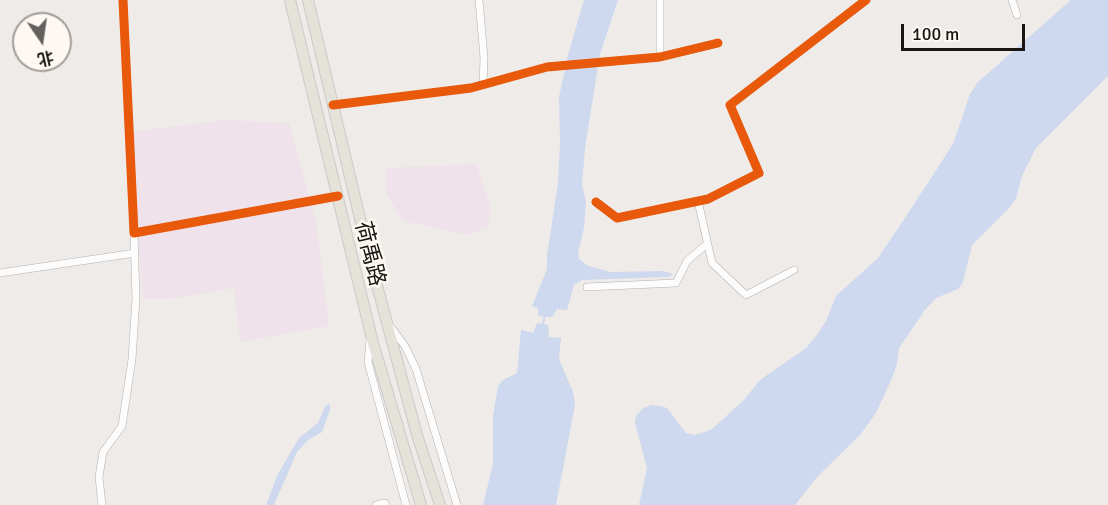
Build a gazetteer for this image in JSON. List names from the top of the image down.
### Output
{
  "streets": {
    "main road": ["荷禹路"]
  },
  "scale_bar": "100 m",
  "north": "bottom"
}
